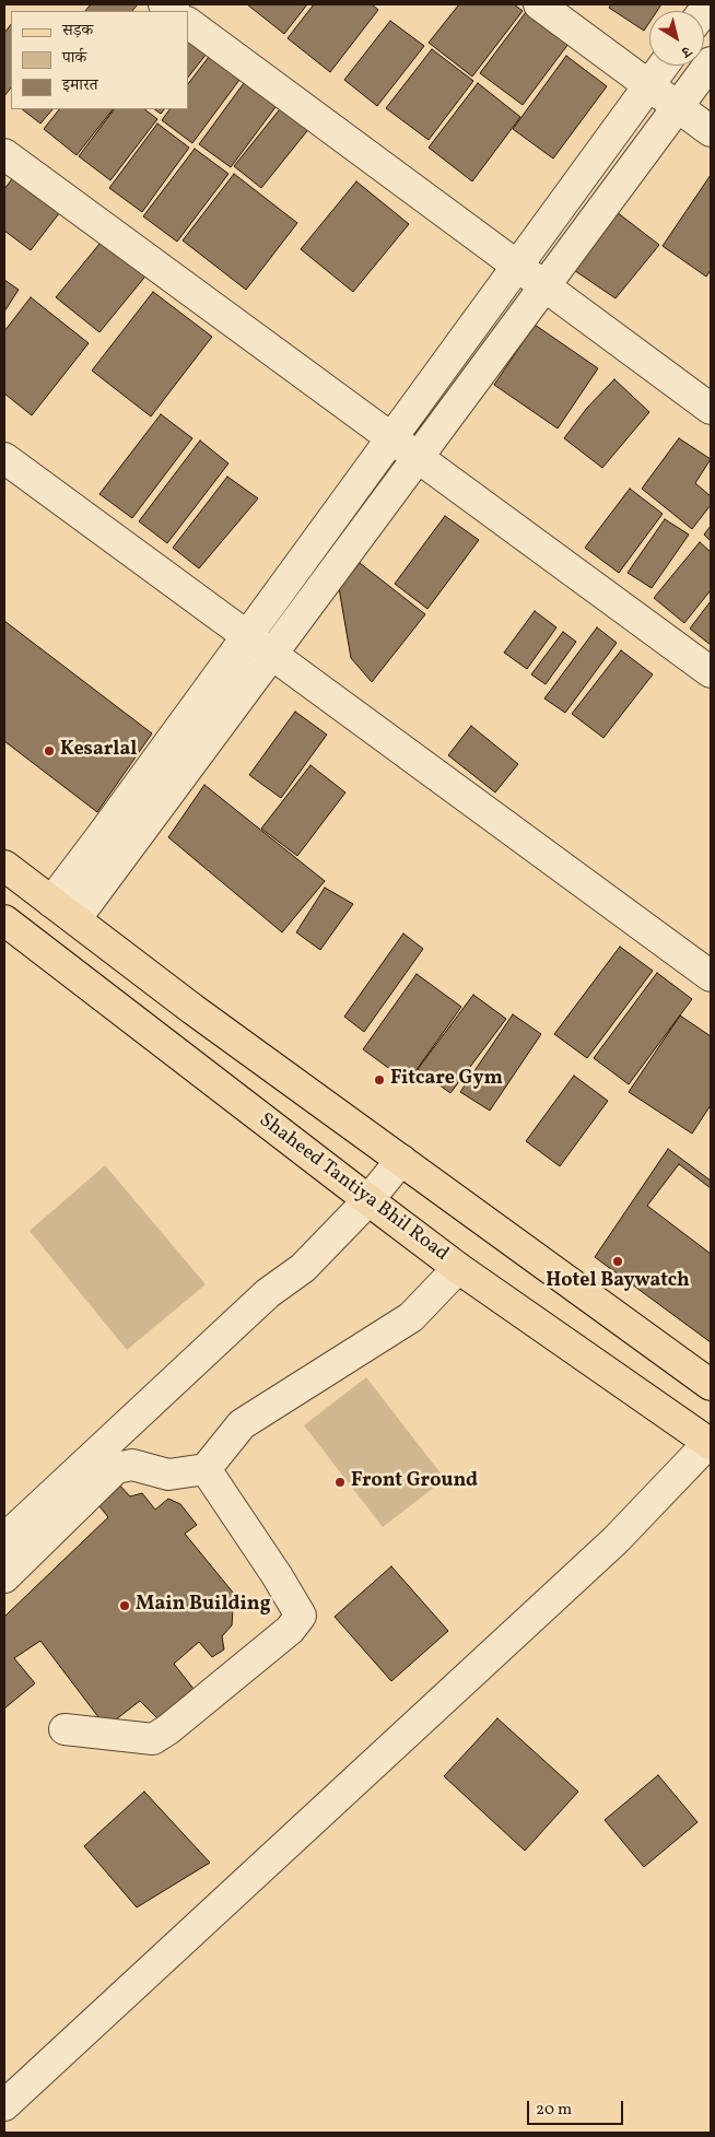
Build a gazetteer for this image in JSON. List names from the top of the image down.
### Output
{
  "streets": {
    "main road": ["Shaheed Tantiya Bhil Road"]
  },
  "places": [
    "Kesarlal",
    "Fitcare Gym",
    "Hotel Baywatch",
    "Front Ground",
    "Main Building"
  ],
  "legend": ["सड़क", "पार्क", "इमारत"],
  "scale_bar": "20 m",
  "north": "bottom right"
}
